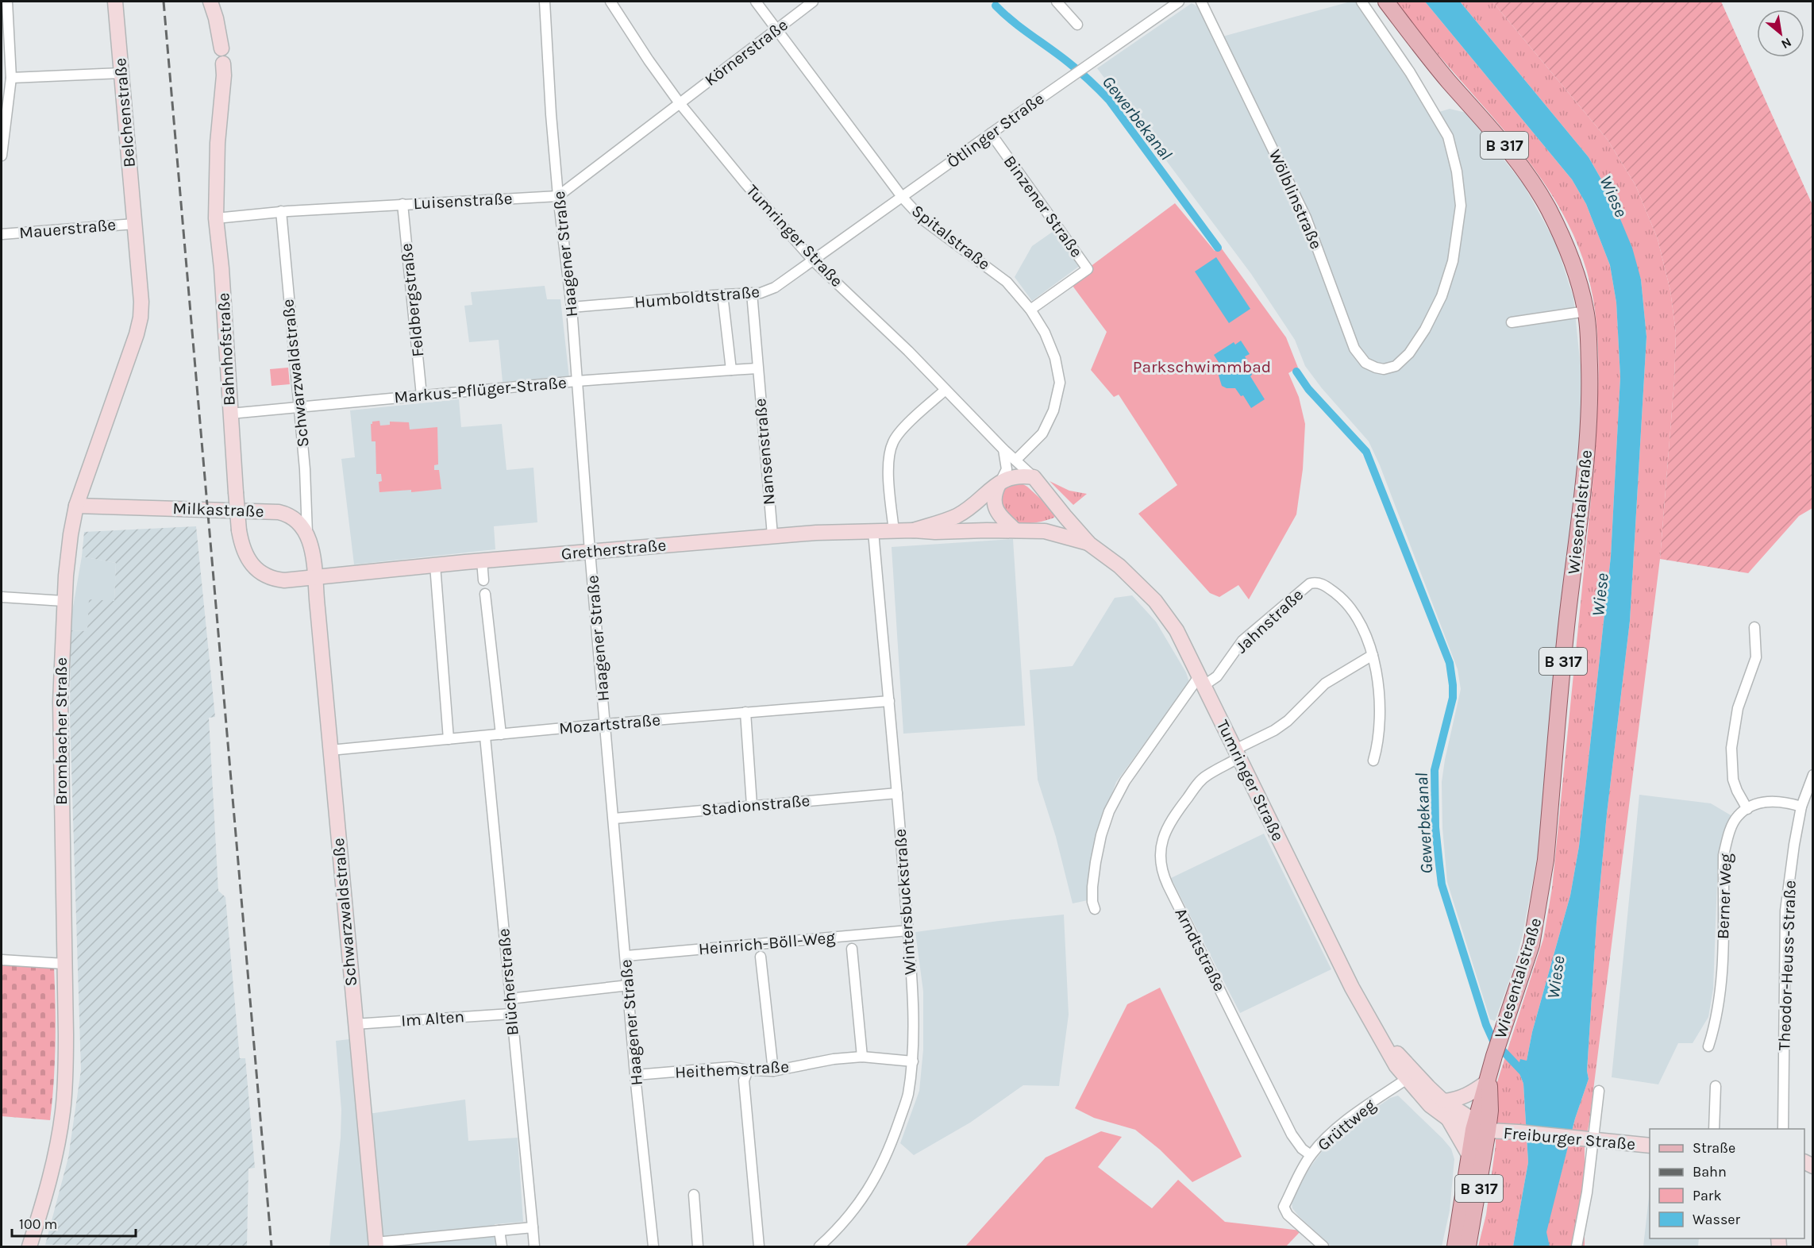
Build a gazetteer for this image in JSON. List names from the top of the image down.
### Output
{
  "streets": {
    "main road": [
      "Belchenstraße",
      "B 317",
      "Tumringer Straße",
      "Bahnhofstraße",
      "Schwarzwaldstraße",
      "Milkastraße",
      "Wiesentalstraße",
      "Gretherstraße",
      "Brombacher Straße",
      "Freiburger Straße"
    ],
    "street": [
      "Körnerstraße",
      "Ötlinger Straße",
      "Wölblinstraße",
      "Luisenstraße",
      "Binzener Straße",
      "Mauerstraße",
      "Spitalstraße",
      "Haagener Straße",
      "Humboldtstraße",
      "Feldbergstraße",
      "Markus-Pflüger-Straße",
      "Nansenstraße",
      "Jahnstraße",
      "Mozartstraße",
      "Stadionstraße",
      "Berner Weg",
      "Wintersbuckstraße",
      "Heinrich-Böll-Weg",
      "Arndtstraße",
      "Theodor-Heuss-Straße",
      "Blücherstraße",
      "Im Alten",
      "Heithemstraße",
      "Grüttweg"
    ]
  },
  "crossings": [
    ["Körnerstraße", "Tumringer Straße"],
    ["Körnerstraße", "Spitalstraße"],
    ["Belchenstraße", "Mauerstraße"],
    ["Belchenstraße", "Brombacher Straße"],
    ["Ötlinger Straße", "Binzener Straße"],
    ["Ötlinger Straße", "Tumringer Straße"],
    ["Ötlinger Straße", "Spitalstraße"],
    ["Ötlinger Straße", "Humboldtstraße"],
    ["B 317", "Tumringer Straße"],
    ["B 317", "Wiesentalstraße"],
    ["B 317", "Freiburger Straße"],
    ["Luisenstraße", "Haagener Straße"],
    ["Luisenstraße", "Feldbergstraße"],
    ["Luisenstraße", "Bahnhofstraße"],
    ["Luisenstraße", "Schwarzwaldstraße"],
    ["Binzener Straße", "Spitalstraße"],
    ["Mauerstraße", "Brombacher Straße"],
    ["Tumringer Straße", "Spitalstraße"],
    ["Tumringer Straße", "Humboldtstraße"],
    ["Tumringer Straße", "Gretherstraße"],
    ["Tumringer Straße", "Jahnstraße"],
    ["Tumringer Straße", "Arndtstraße"],
    ["Tumringer Straße", "Grüttweg"],
    ["Tumringer Straße", "Freiburger Straße"],
    ["Haagener Straße", "Humboldtstraße"],
    ["Haagener Straße", "Markus-Pflüger-Straße"],
    ["Haagener Straße", "Gretherstraße"],
    ["Haagener Straße", "Mozartstraße"],
    ["Haagener Straße", "Stadionstraße"],
    ["Haagener Straße", "Heinrich-Böll-Weg"],
    ["Haagener Straße", "Heithemstraße"],
    ["Humboldtstraße", "Nansenstraße"],
    ["Feldbergstraße", "Markus-Pflüger-Straße"],
    ["Bahnhofstraße", "Schwarzwaldstraße"],
    ["Bahnhofstraße", "Markus-Pflüger-Straße"],
    ["Bahnhofstraße", "Milkastraße"],
    ["Bahnhofstraße", "Gretherstraße"],
    ["Schwarzwaldstraße", "Markus-Pflüger-Straße"],
    ["Schwarzwaldstraße", "Milkastraße"],
    ["Schwarzwaldstraße", "Gretherstraße"],
    ["Schwarzwaldstraße", "Mozartstraße"],
    ["Schwarzwaldstraße", "Im Alten"],
    ["Nansenstraße", "Gretherstraße"],
    ["Milkastraße", "Gretherstraße"],
    ["Milkastraße", "Brombacher Straße"],
    ["Gretherstraße", "Wintersbuckstraße"],
    ["Jahnstraße", "Arndtstraße"],
    ["Mozartstraße", "Wintersbuckstraße"],
    ["Mozartstraße", "Blücherstraße"],
    ["Stadionstraße", "Wintersbuckstraße"],
    ["Wintersbuckstraße", "Heinrich-Böll-Weg"],
    ["Wintersbuckstraße", "Heithemstraße"],
    ["Arndtstraße", "Grüttweg"],
    ["Blücherstraße", "Im Alten"]
  ],
  "water": ["Gewerbekanal", "Wiese"],
  "parks": ["Parkschwimmbad"],
  "legend": [
    "Straße",
    "Bahn",
    "Park",
    "Wasser"
  ],
  "scale_bar": "100 m",
  "north": "bottom right"
}
